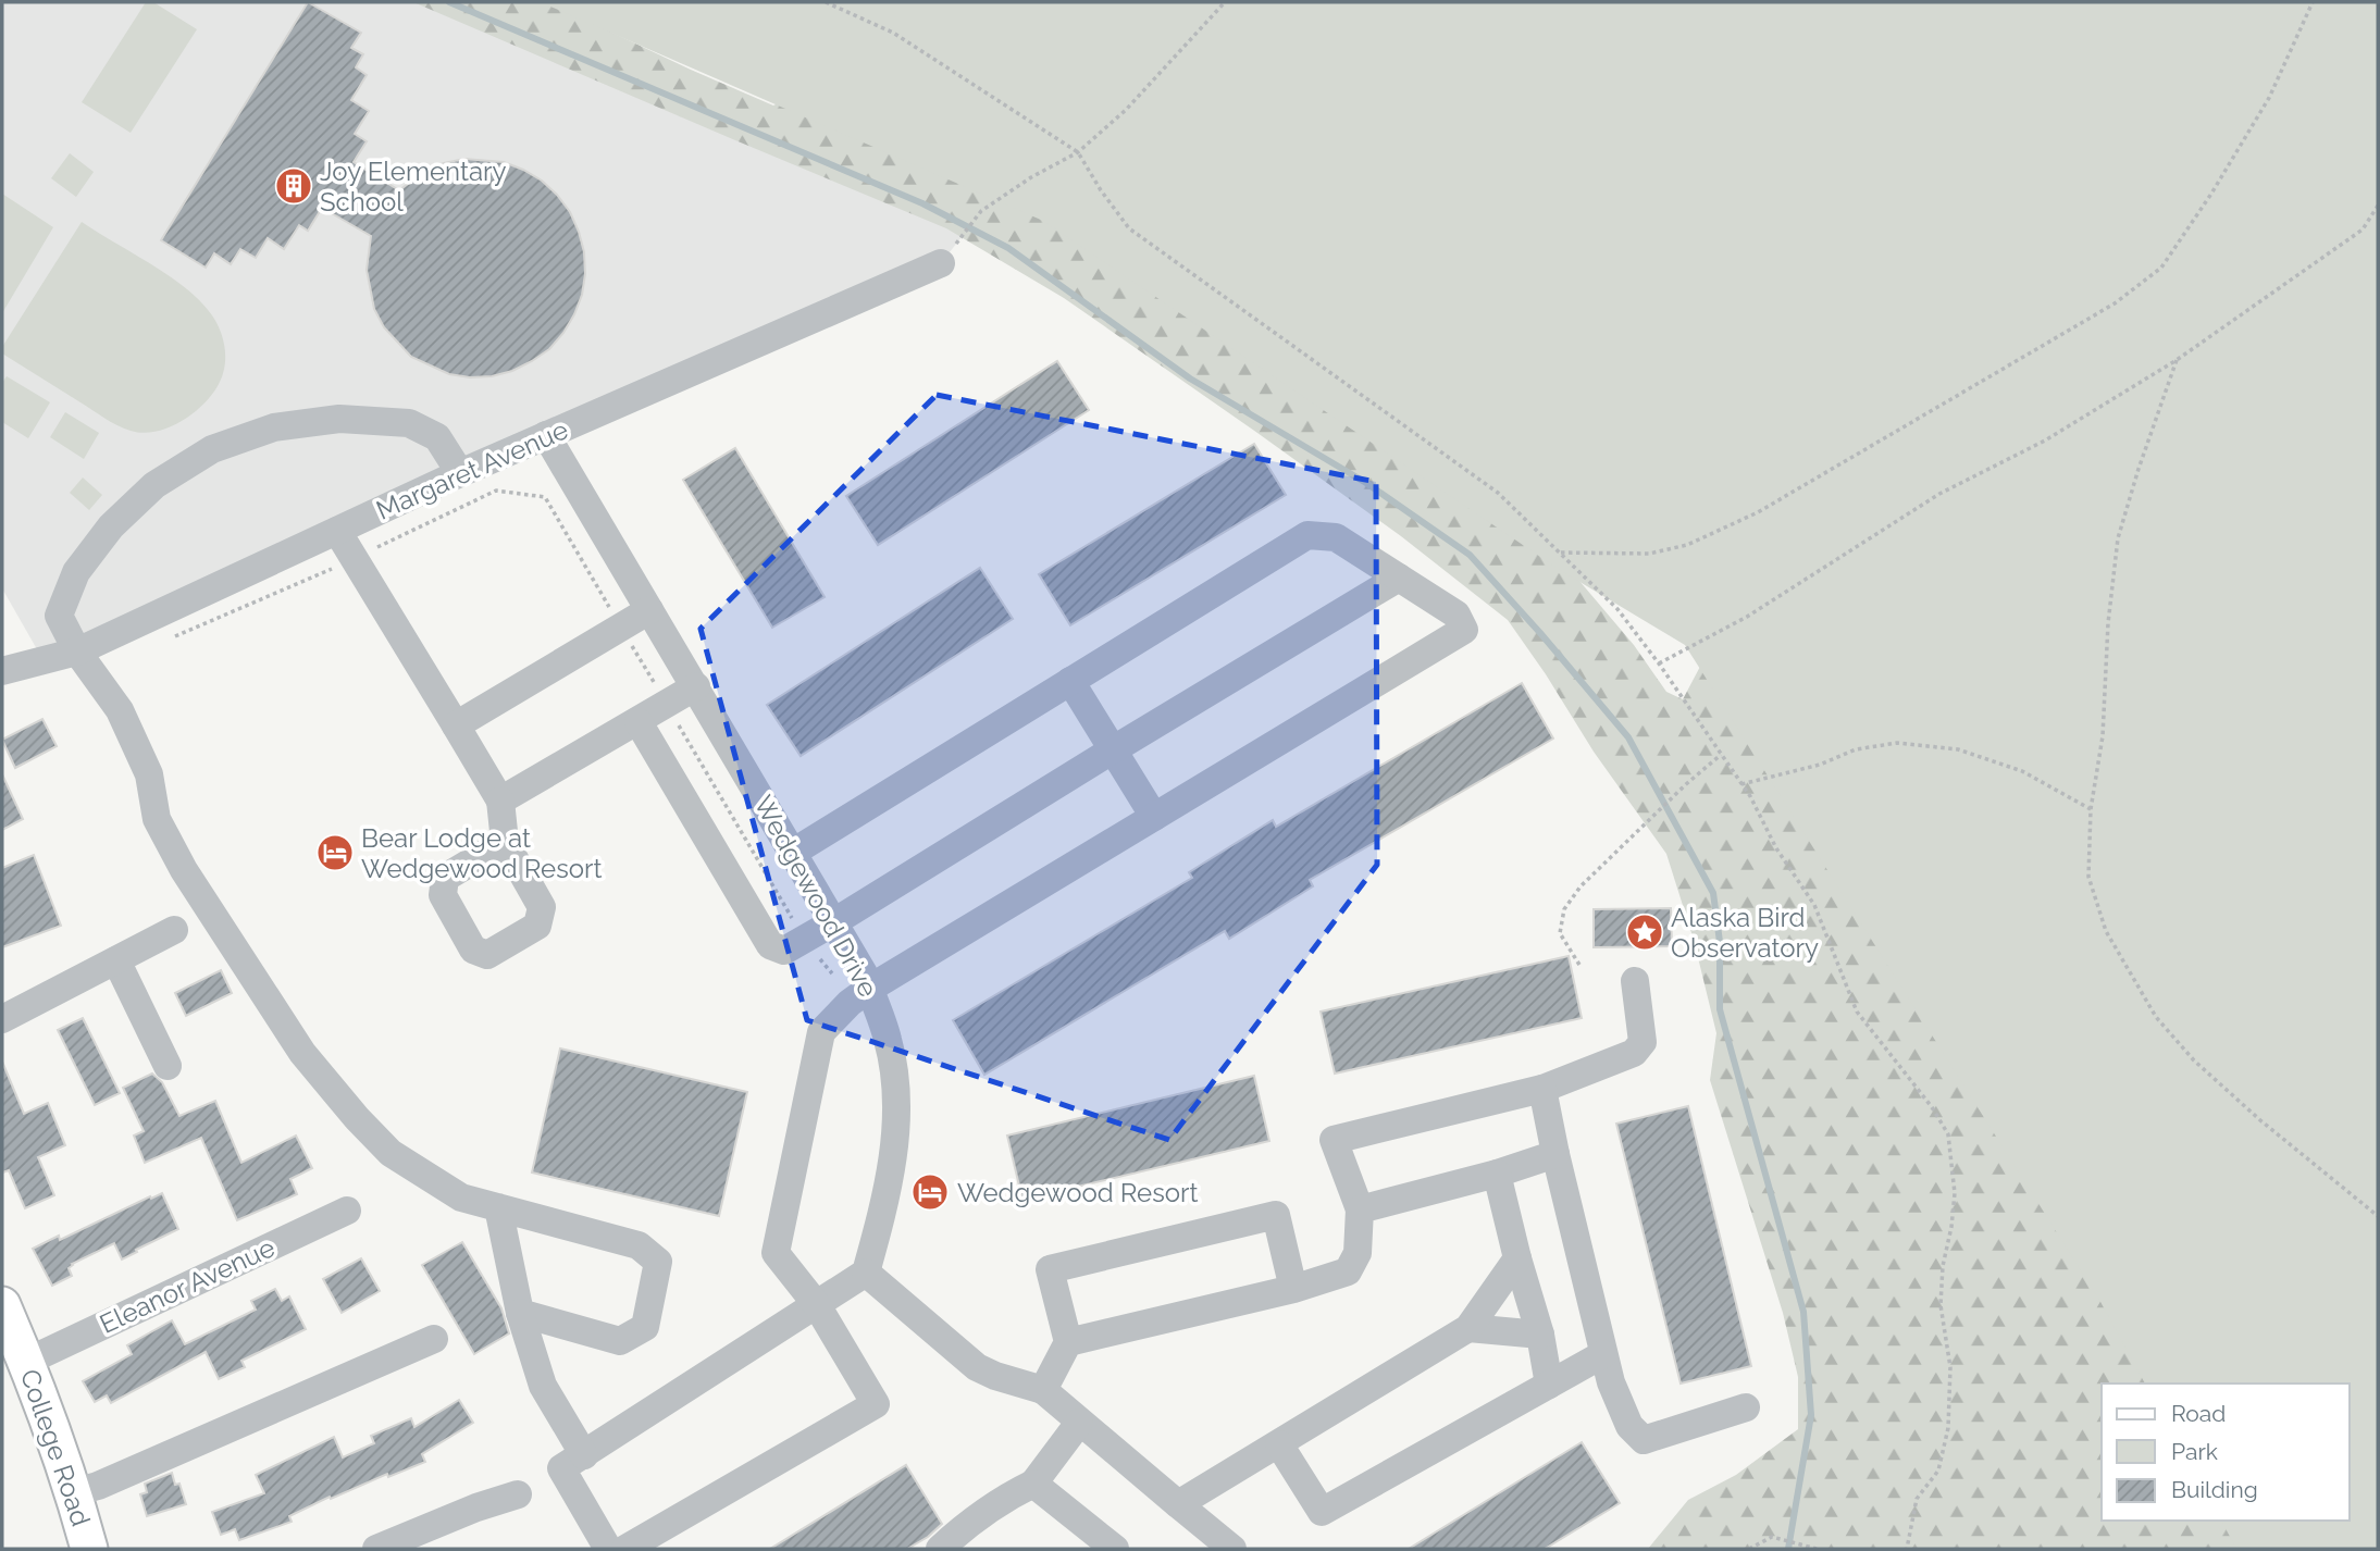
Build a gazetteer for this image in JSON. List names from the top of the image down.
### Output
{
  "streets": {
    "main road": ["College Road"],
    "street": ["Margaret Avenue", "Wedgewood Drive", "Eleanor Avenue"]
  },
  "crossings": [
    ["Margaret Avenue", "Wedgewood Drive"],
    ["Eleanor Avenue", "College Road"]
  ],
  "places": {
    "building": ["Joy Elementary School"],
    "hotel": ["Bear Lodge at Wedgewood Resort", "Wedgewood Resort"],
    "place": ["Alaska Bird Observatory"]
  },
  "legend": ["Road", "Park", "Building"]
}
